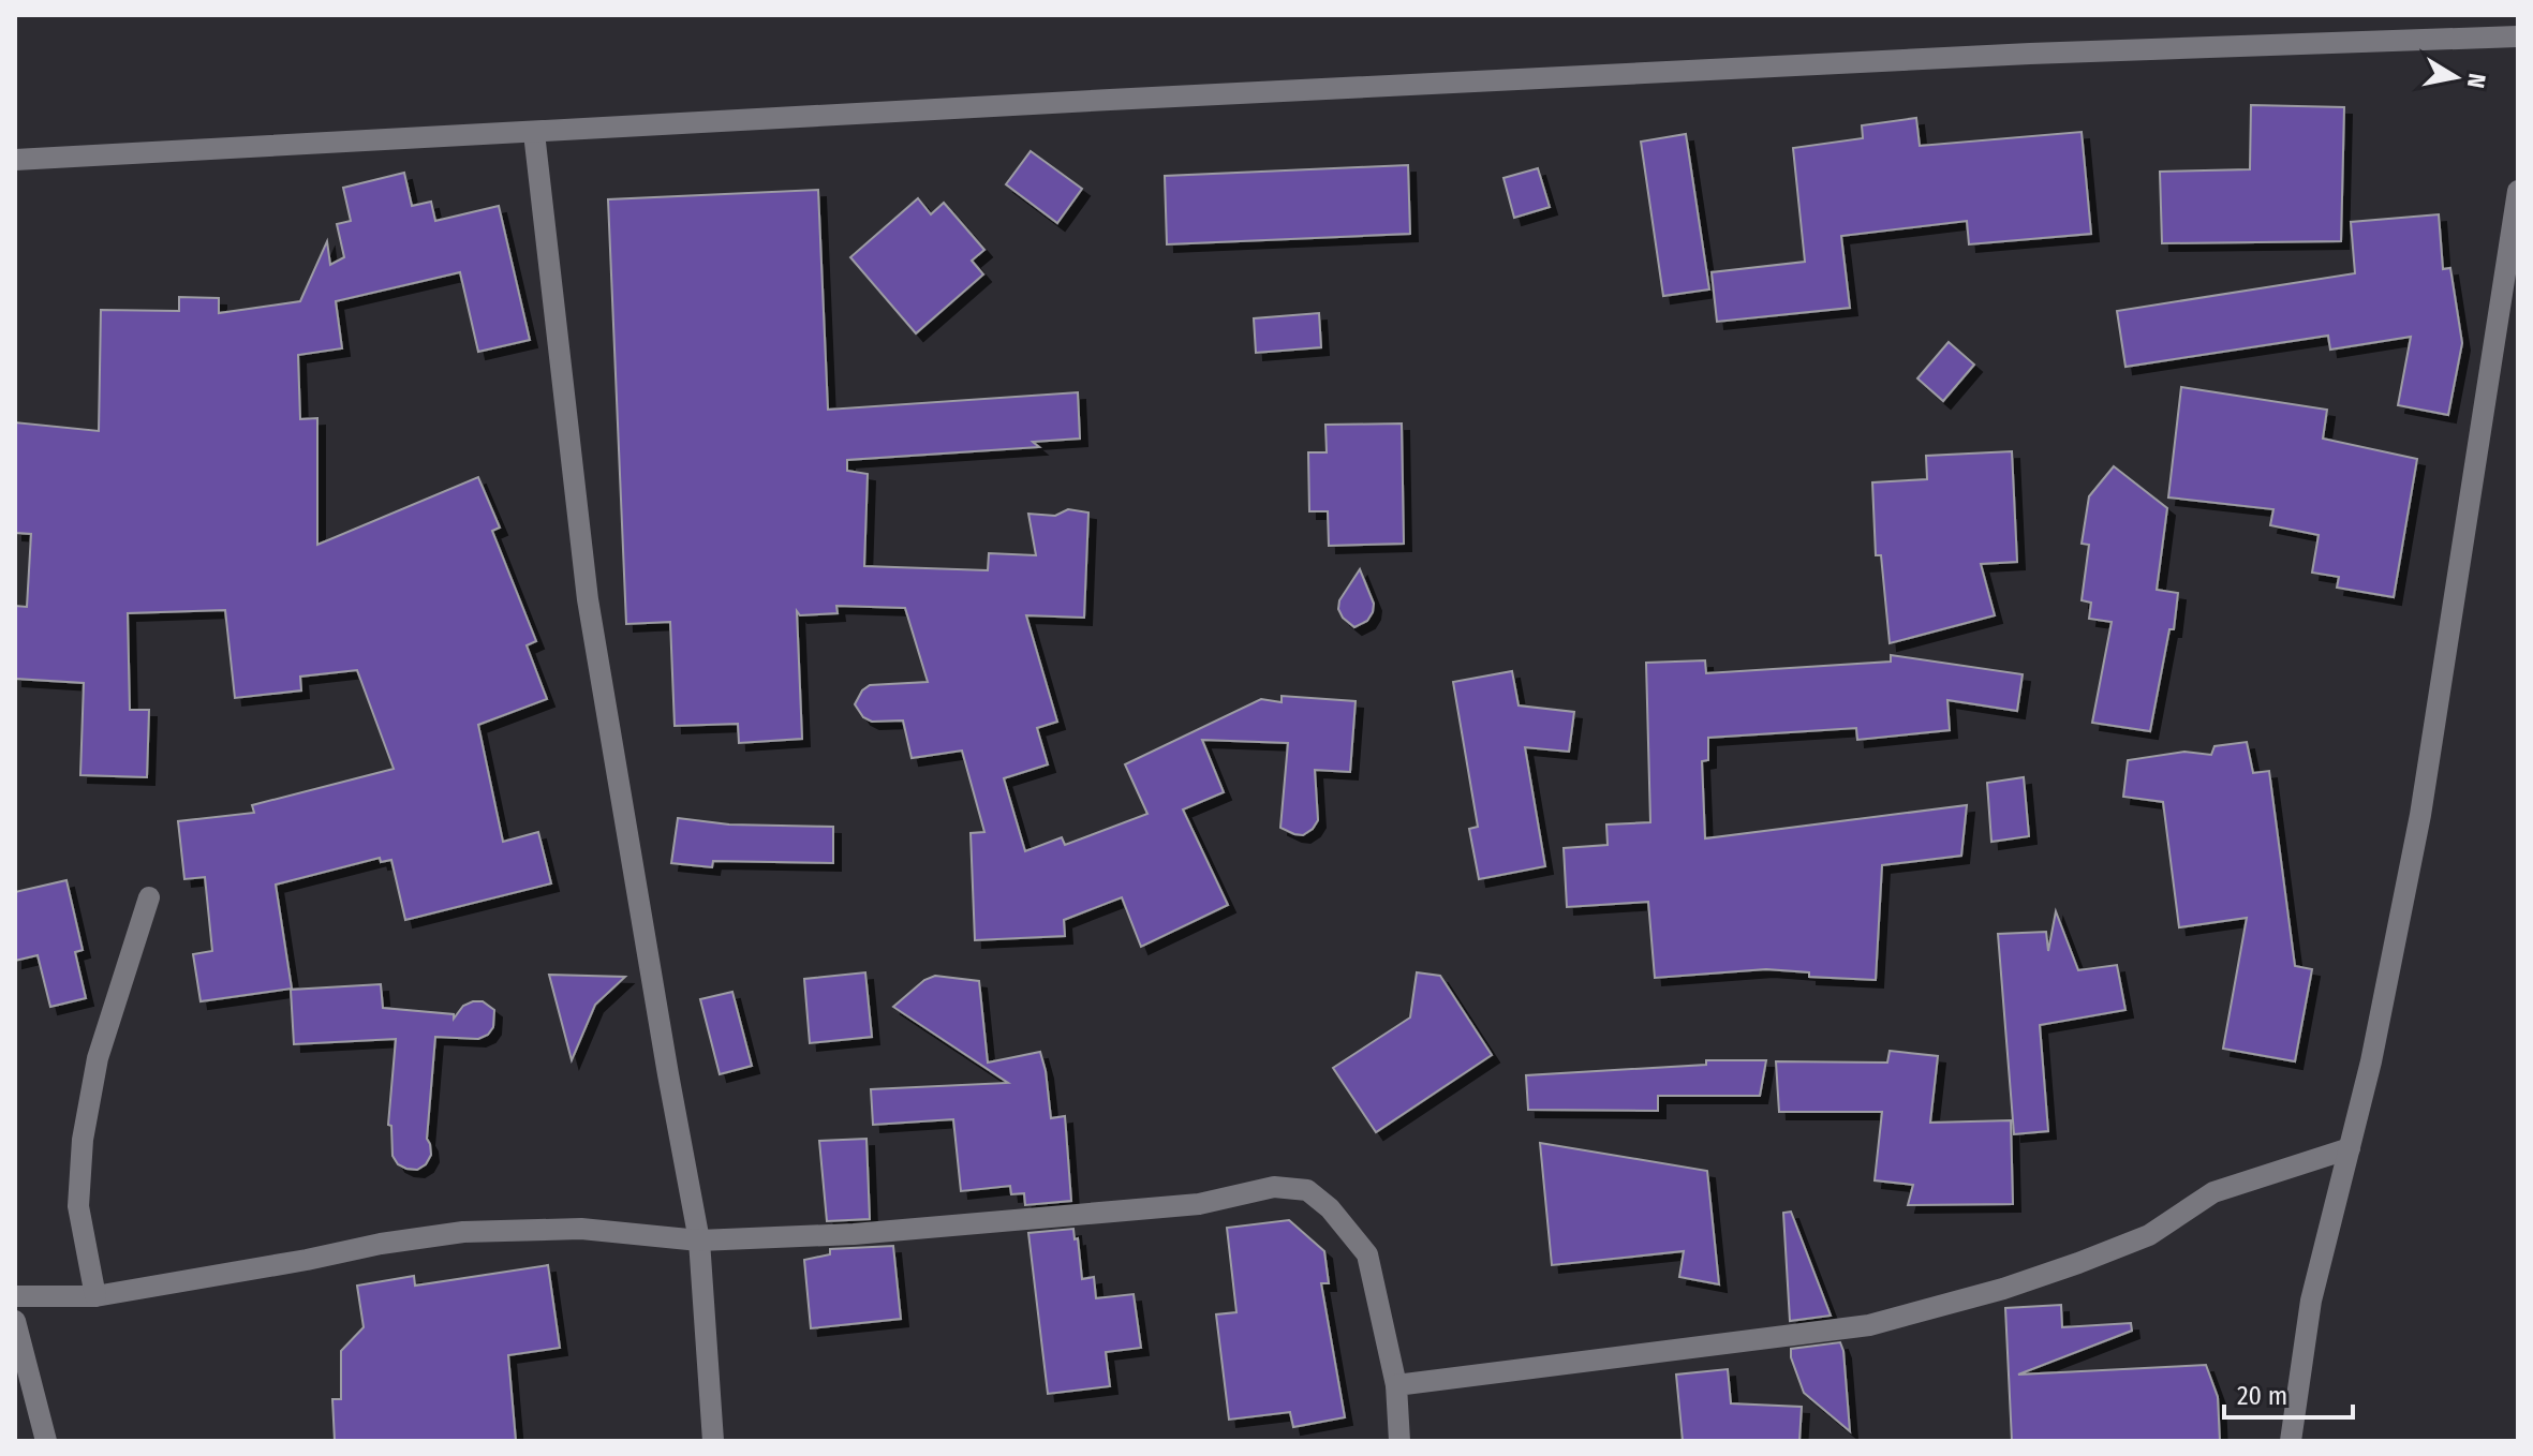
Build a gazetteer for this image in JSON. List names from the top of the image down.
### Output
{
  "scale_bar": "20 m",
  "north": "right"
}
